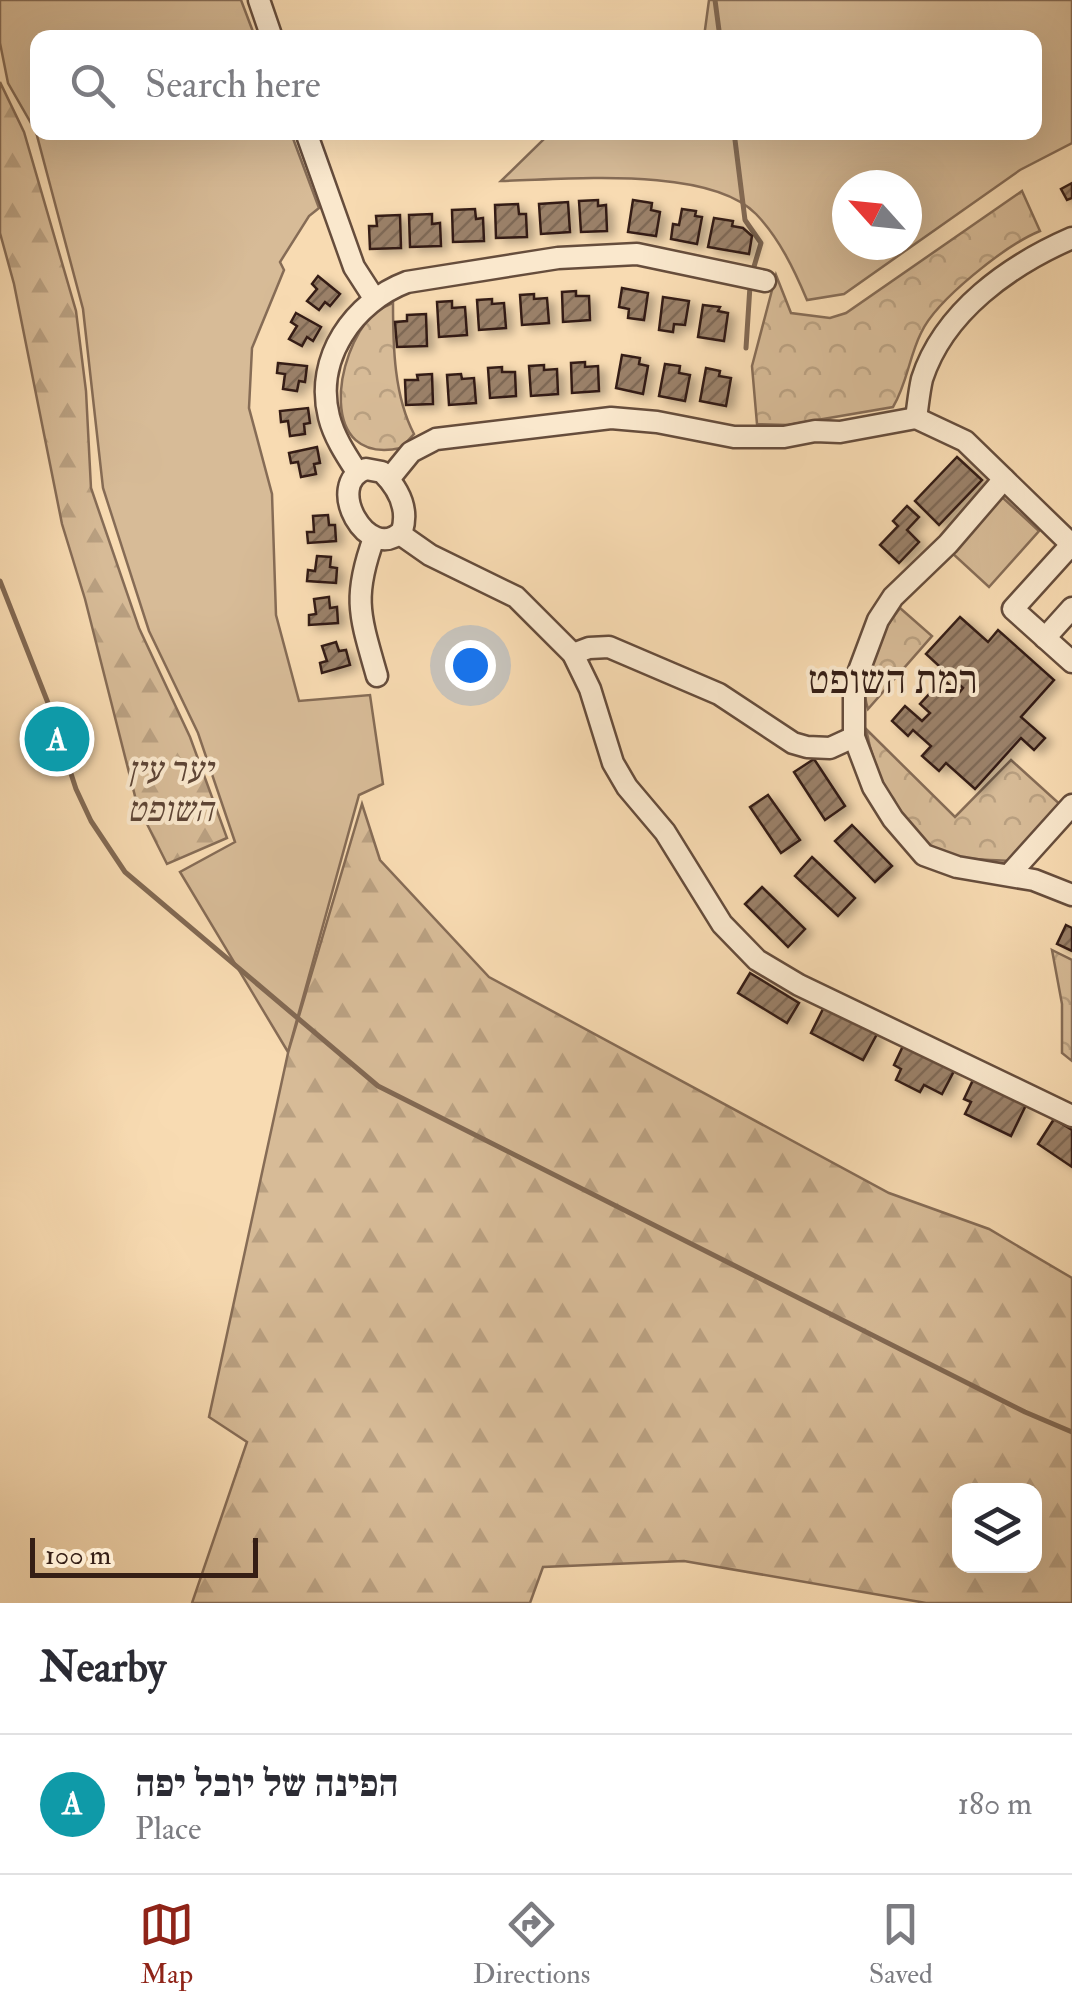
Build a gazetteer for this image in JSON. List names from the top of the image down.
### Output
{
  "districts": ["רמת השופט"],
  "parks": ["יער עין השופט"],
  "scale_bar": "100 m",
  "north": "top left",
  "page": {
    "search": "Search here",
    "pins": "A",
    "scale": "100 m",
    "heading": "Nearby",
    "list": [
      {
        "mark": "A",
        "name": "הפינה של יובל יפה",
        "note": "Place",
        "value": "180 m"
      }
    ],
    "nav": ["Map", "Directions", "Saved"]
  }
}
